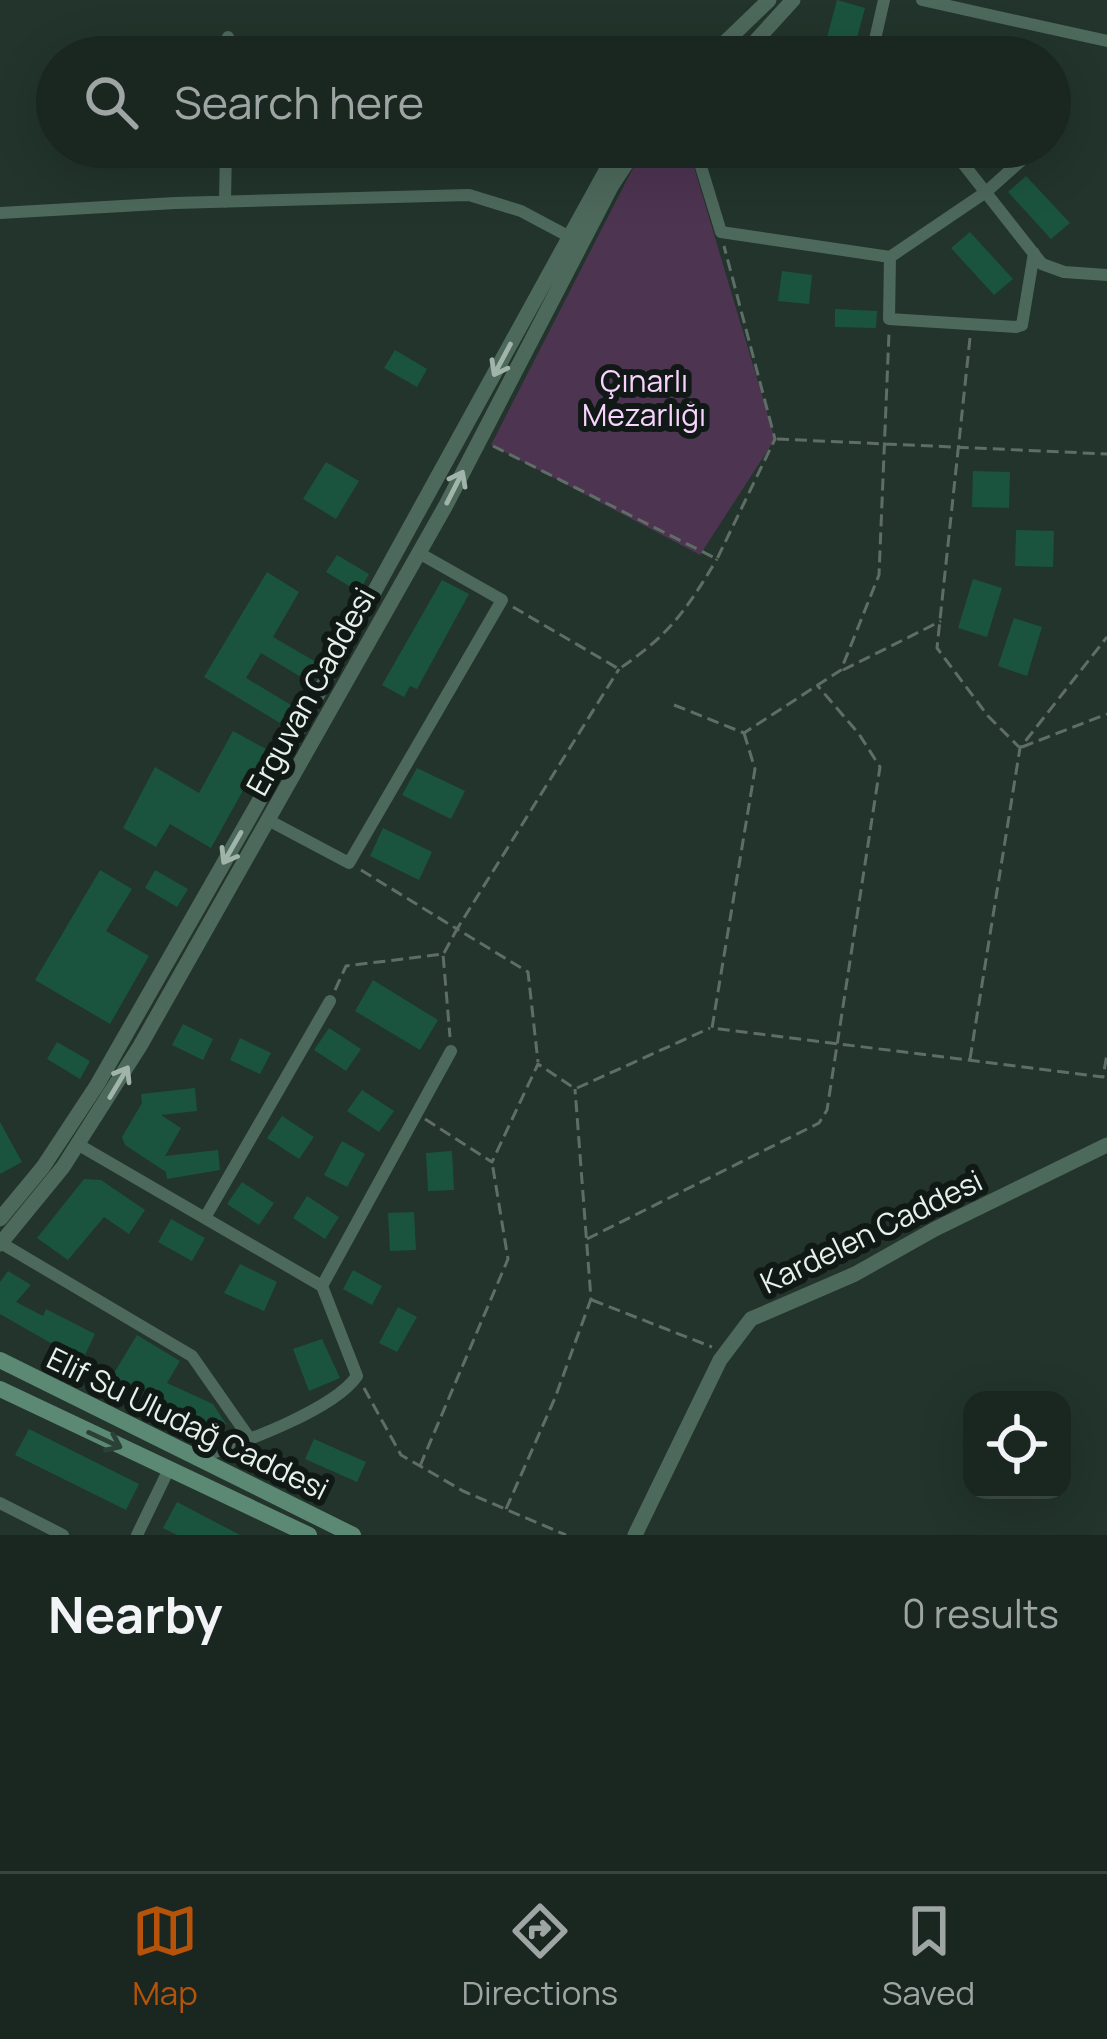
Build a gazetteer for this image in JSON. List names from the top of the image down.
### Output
{
  "streets": {
    "main road": ["Elif Su Uludağ Caddesi"],
    "street": ["Erguvan Caddesi", "Kardelen Caddesi"]
  },
  "parks": ["Çınarlı Mezarlığı"],
  "page": {
    "search": "Search here",
    "heading": ["Nearby", "0 results"],
    "nav": ["Map", "Directions", "Saved"]
  }
}
